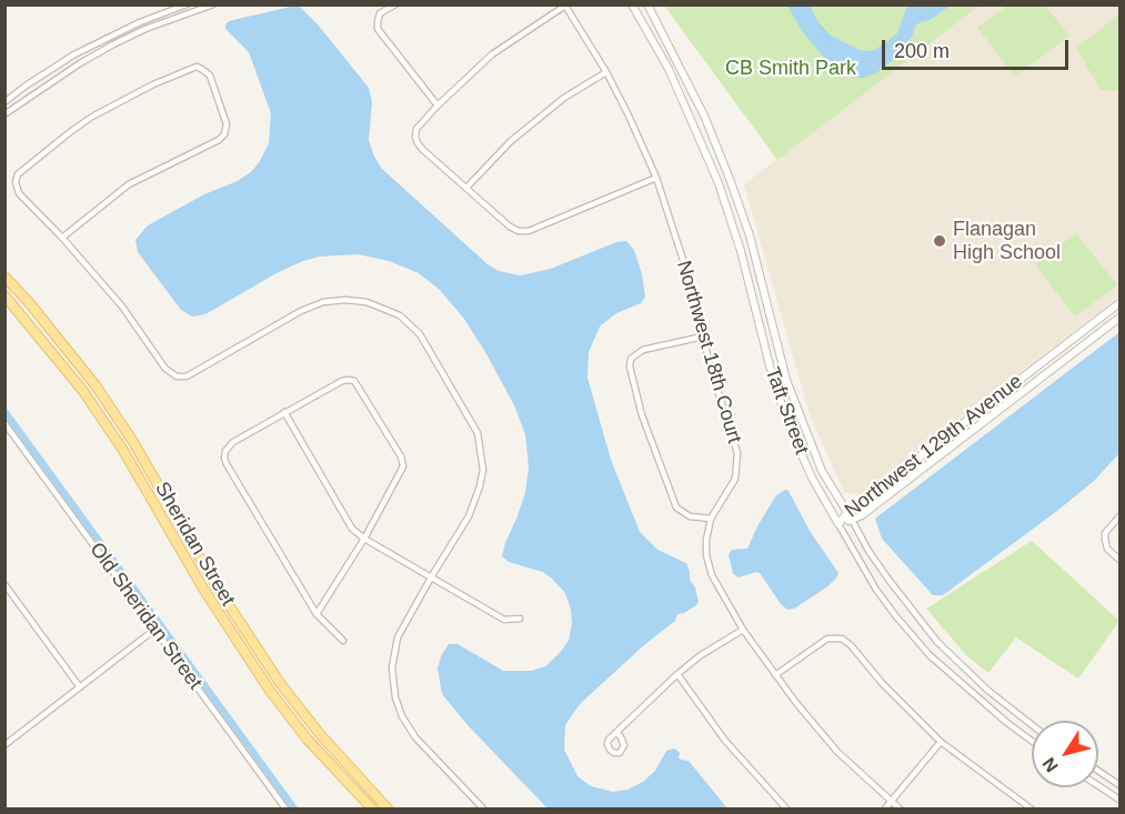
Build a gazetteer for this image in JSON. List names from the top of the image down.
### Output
{
  "streets": {
    "main road": ["Sheridan Street"],
    "street": [
      "Northwest 18th Court",
      "Taft Street",
      "Northwest 129th Avenue",
      "Old Sheridan Street"
    ]
  },
  "crossings": [
    ["Taft Street", "Northwest 129th Avenue"]
  ],
  "parks": ["CB Smith Park"],
  "places": ["Flanagan High School"],
  "scale_bar": "200 m",
  "north": "bottom left"
}
